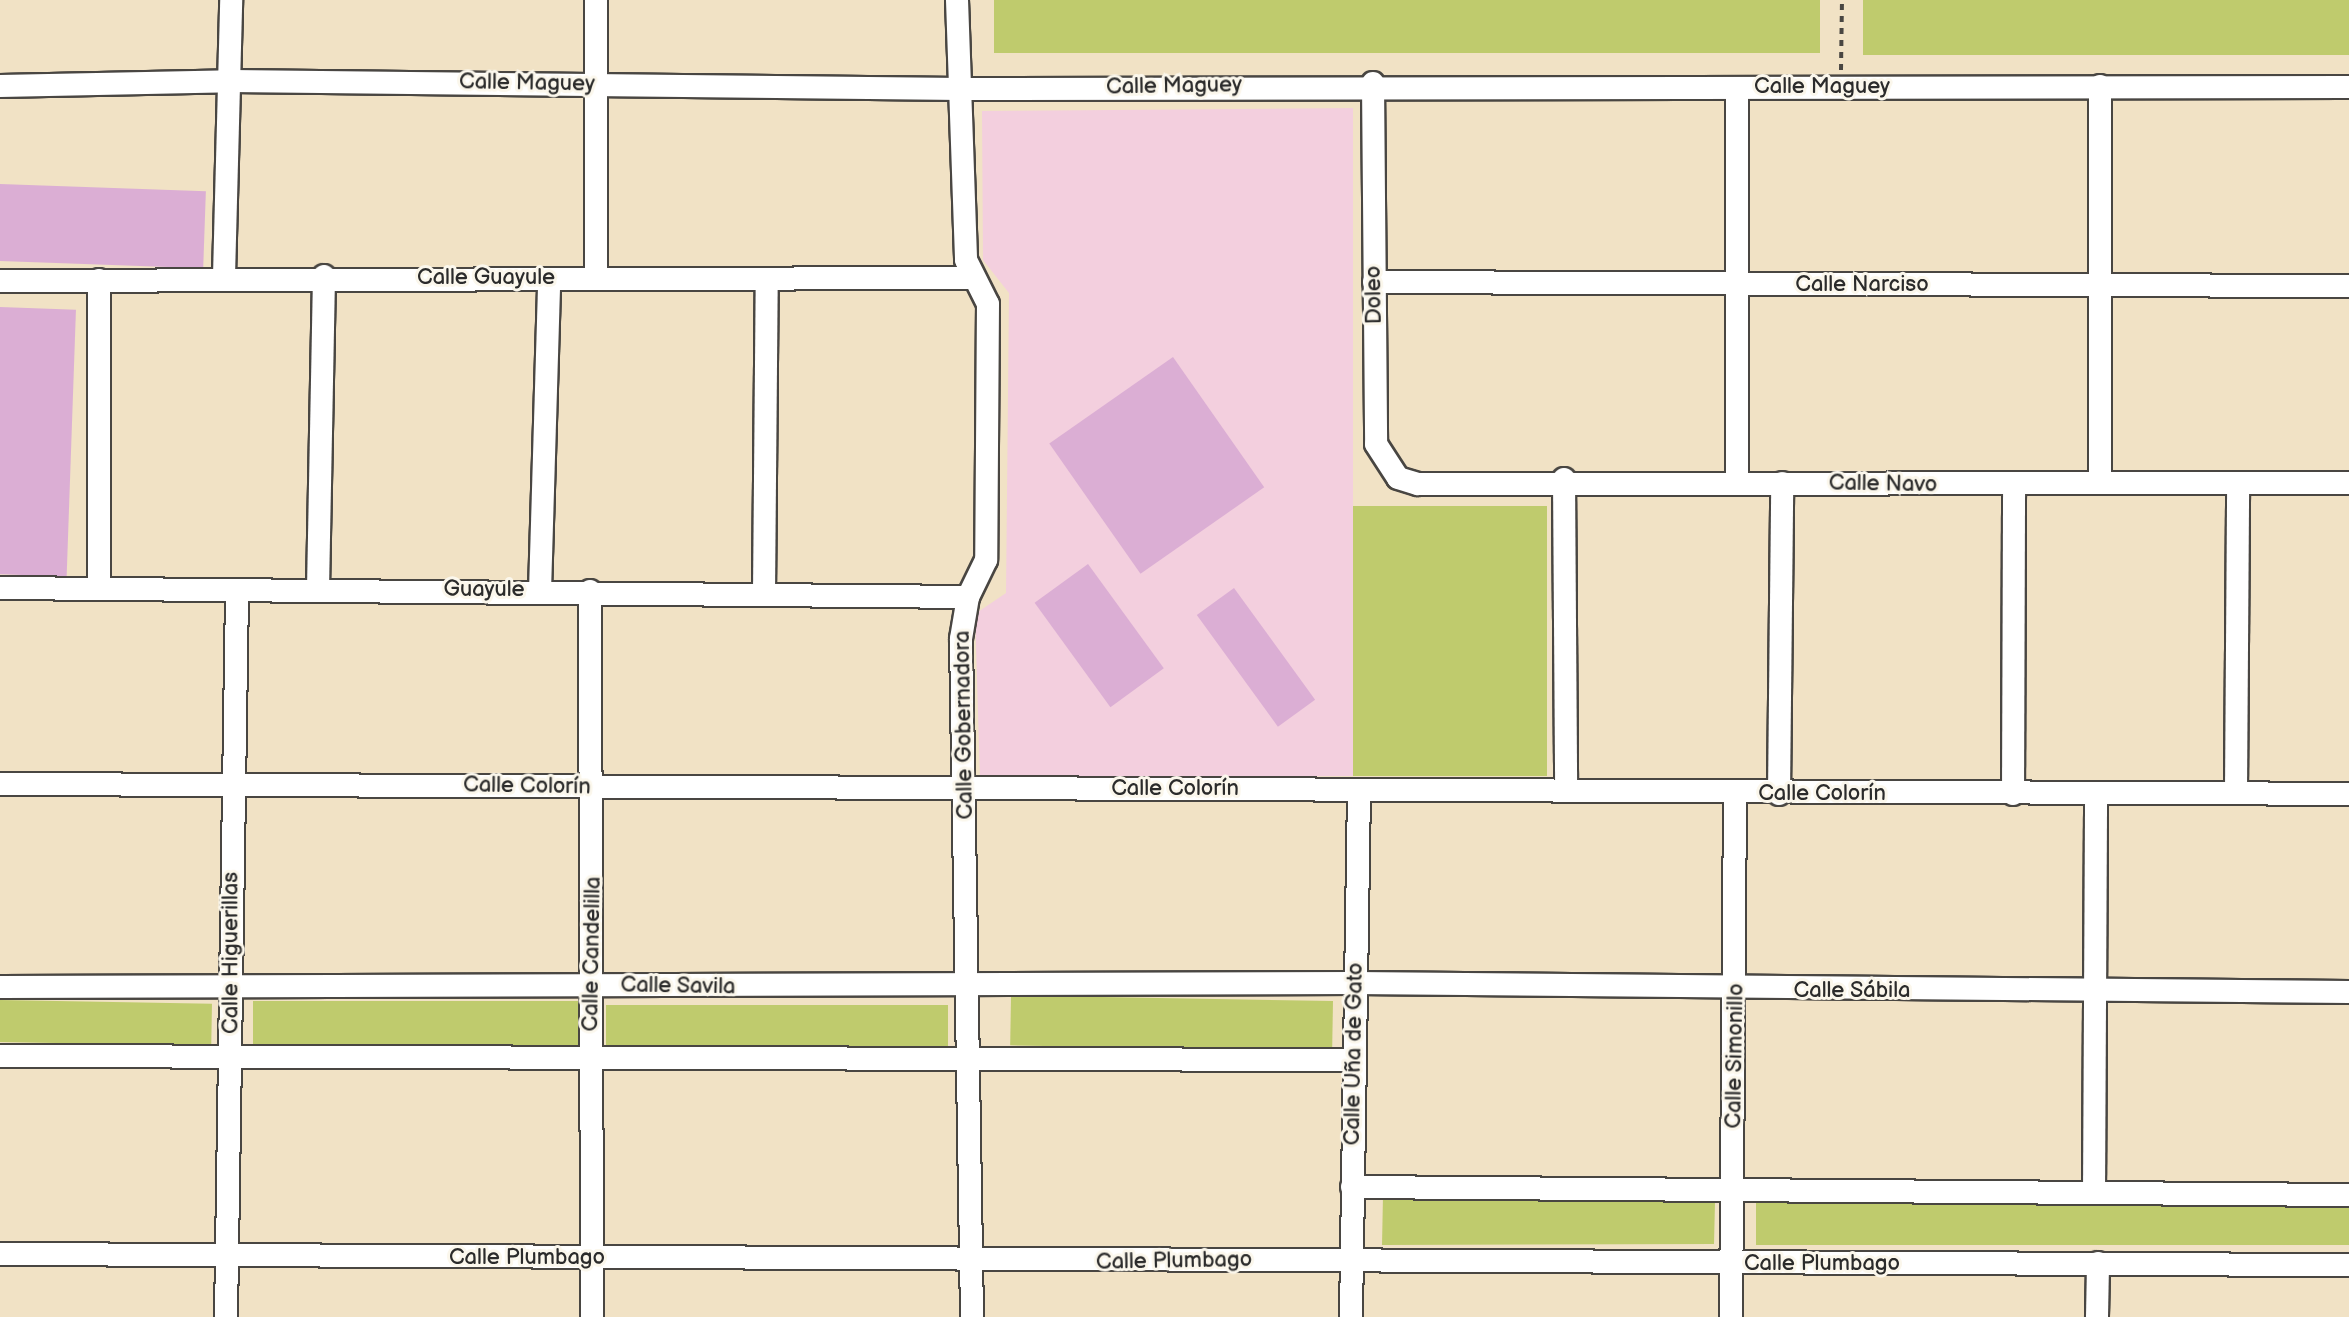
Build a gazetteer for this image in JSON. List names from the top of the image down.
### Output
{
  "streets": {
    "street": [
      "Calle Maguey",
      "Calle Guayule",
      "Calle Narciso",
      "Doleo",
      "Calle Navo",
      "Guayule",
      "Calle Gobernadora",
      "Calle Colorín",
      "Calle Higuerillas",
      "Calle Candelilla",
      "Calle Savila",
      "Calle Sábila",
      "Calle Uña de Gato",
      "Calle Simonillo",
      "Calle Plumbago"
    ]
  },
  "crossings": [
    ["Calle Maguey", "Doleo"],
    ["Calle Maguey", "Calle Gobernadora"],
    ["Calle Guayule", "Calle Gobernadora"],
    ["Calle Narciso", "Doleo"],
    ["Doleo", "Calle Navo"],
    ["Guayule", "Calle Gobernadora"],
    ["Guayule", "Calle Higuerillas"],
    ["Guayule", "Calle Candelilla"],
    ["Calle Gobernadora", "Calle Colorín"],
    ["Calle Gobernadora", "Calle Savila"],
    ["Calle Gobernadora", "Calle Plumbago"],
    ["Calle Colorín", "Calle Higuerillas"],
    ["Calle Colorín", "Calle Candelilla"],
    ["Calle Colorín", "Calle Uña de Gato"],
    ["Calle Colorín", "Calle Simonillo"],
    ["Calle Higuerillas", "Calle Savila"],
    ["Calle Higuerillas", "Calle Plumbago"],
    ["Calle Candelilla", "Calle Savila"],
    ["Calle Candelilla", "Calle Plumbago"],
    ["Calle Savila", "Calle Sábila"],
    ["Calle Savila", "Calle Uña de Gato"],
    ["Calle Sábila", "Calle Uña de Gato"],
    ["Calle Sábila", "Calle Simonillo"],
    ["Calle Uña de Gato", "Calle Plumbago"],
    ["Calle Simonillo", "Calle Plumbago"]
  ]
}
